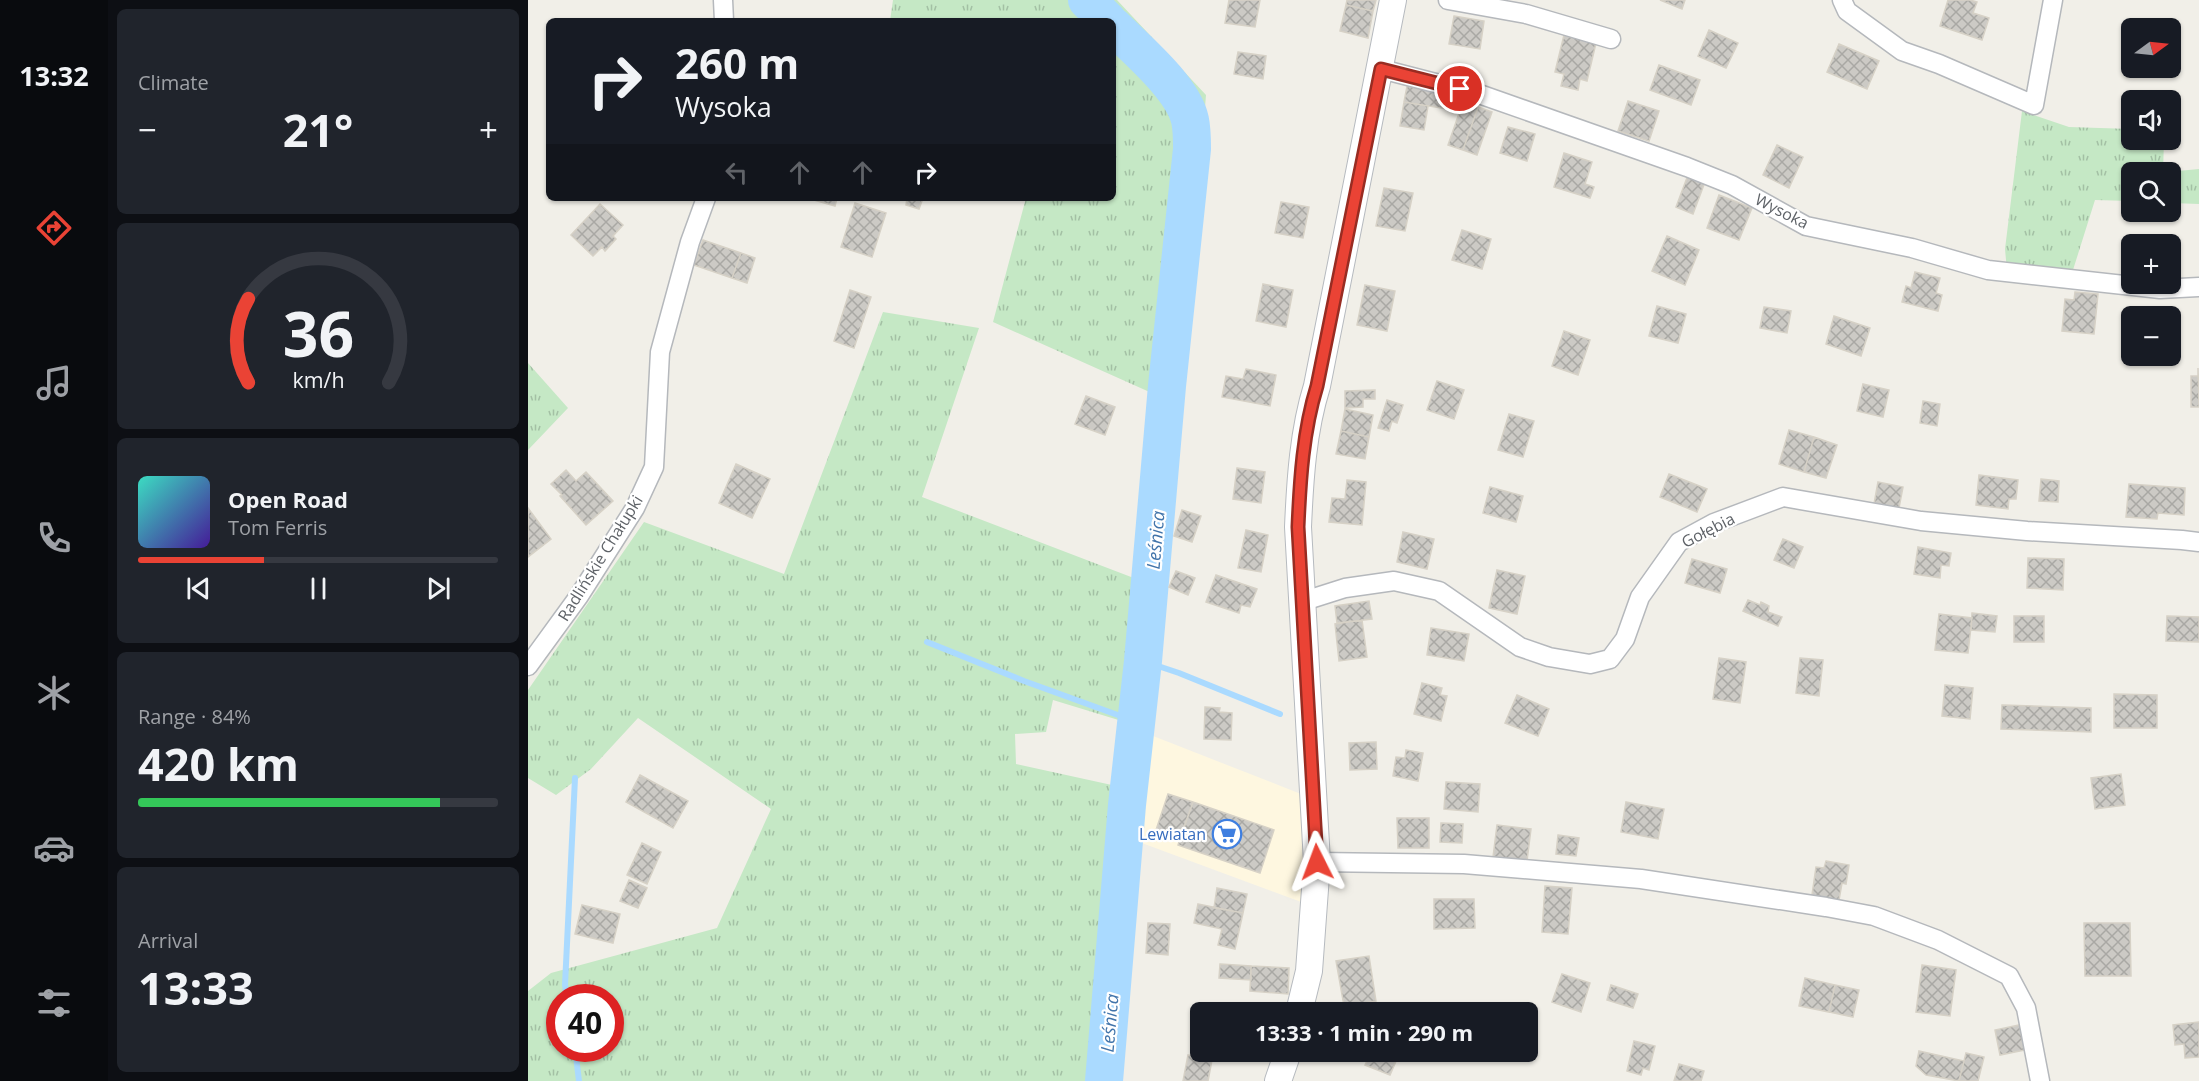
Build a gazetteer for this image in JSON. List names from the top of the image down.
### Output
{
  "streets": {
    "street": ["Wysoka", "Gołębia", "Radlińskie Chałupki"]
  },
  "water": ["Leśnica"],
  "places": {
    "supermarket": ["Lewiatan"]
  },
  "north": "right",
  "page": {
    "tabs": "13:32",
    "tile": [
      "Climate",
      ["Range · 84%", "420 km"],
      ["Arrival", "13:33"]
    ],
    "map_buttons": ["+", "−"],
    "turn": ["260 m", "Wysoka"],
    "heat": ["−", "21°", "+"],
    "song": ["Open Road", "Tom Ferris"],
    "limit": "40",
    "trip": "13:33 · 1 min · 290 m",
    "gauge": ["36", "km/h"]
  }
}
